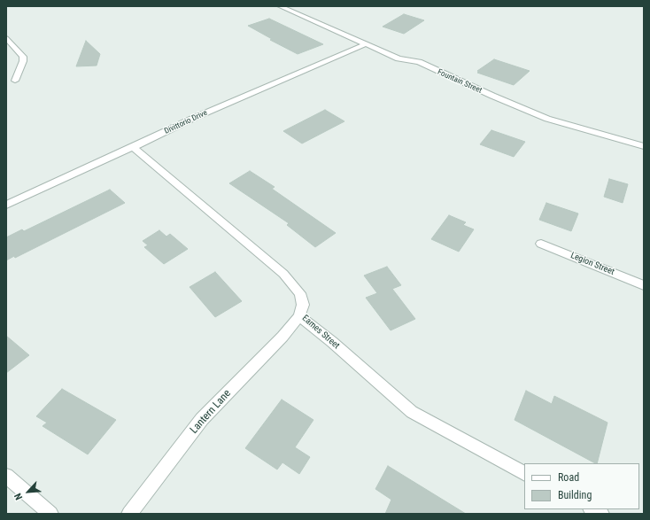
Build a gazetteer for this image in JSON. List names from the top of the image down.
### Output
{
  "streets": {
    "street": [
      "Fountain Street",
      "Divittorio Drive",
      "Legion Street",
      "Eames Street",
      "Lantern Lane"
    ]
  },
  "crossings": [
    ["Fountain Street", "Divittorio Drive"],
    ["Divittorio Drive", "Eames Street"],
    ["Eames Street", "Lantern Lane"]
  ],
  "legend": ["Road", "Building"],
  "north": "bottom left"
}
